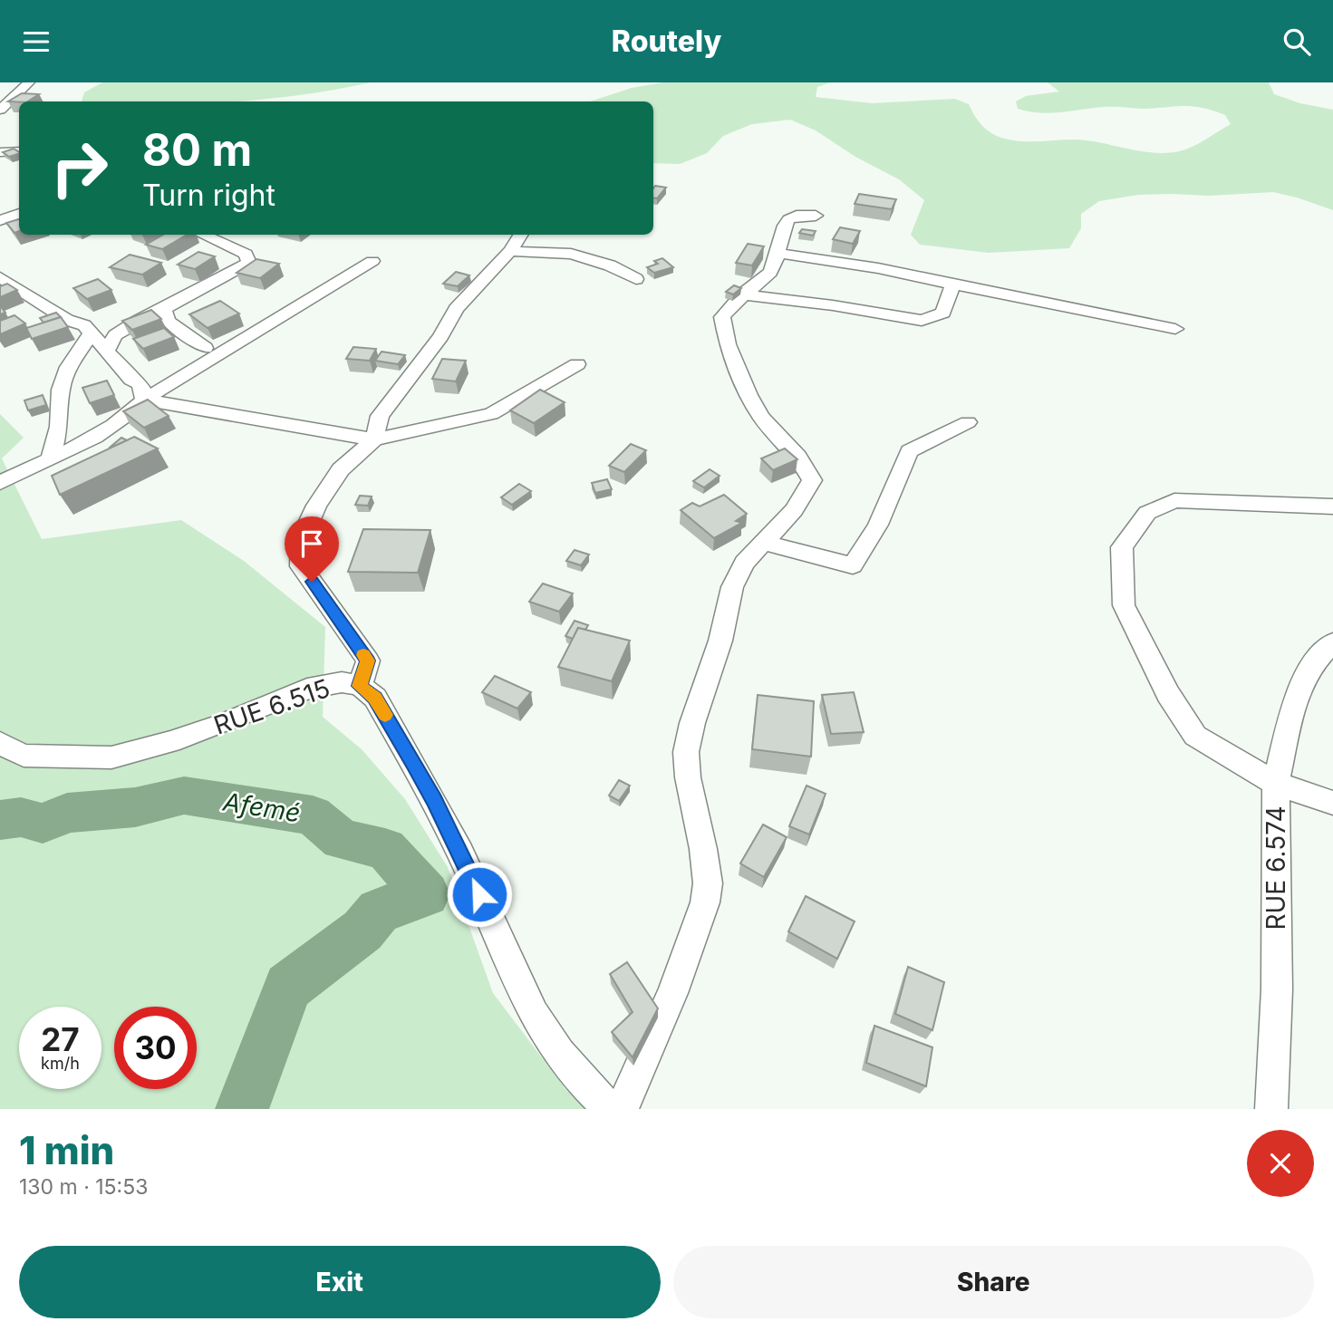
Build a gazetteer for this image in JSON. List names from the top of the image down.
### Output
{
  "streets": {
    "street": ["RUE 6.515", "RUE 6.574"]
  },
  "water": ["Afemé"],
  "page": {
    "header": "Routely",
    "turn": ["80 m", "Turn right"],
    "speed": "27 km/h",
    "limit": "30",
    "heading": ["1 min", "130 m · 15:53"],
    "buttons": ["Exit", "Share"]
  }
}
